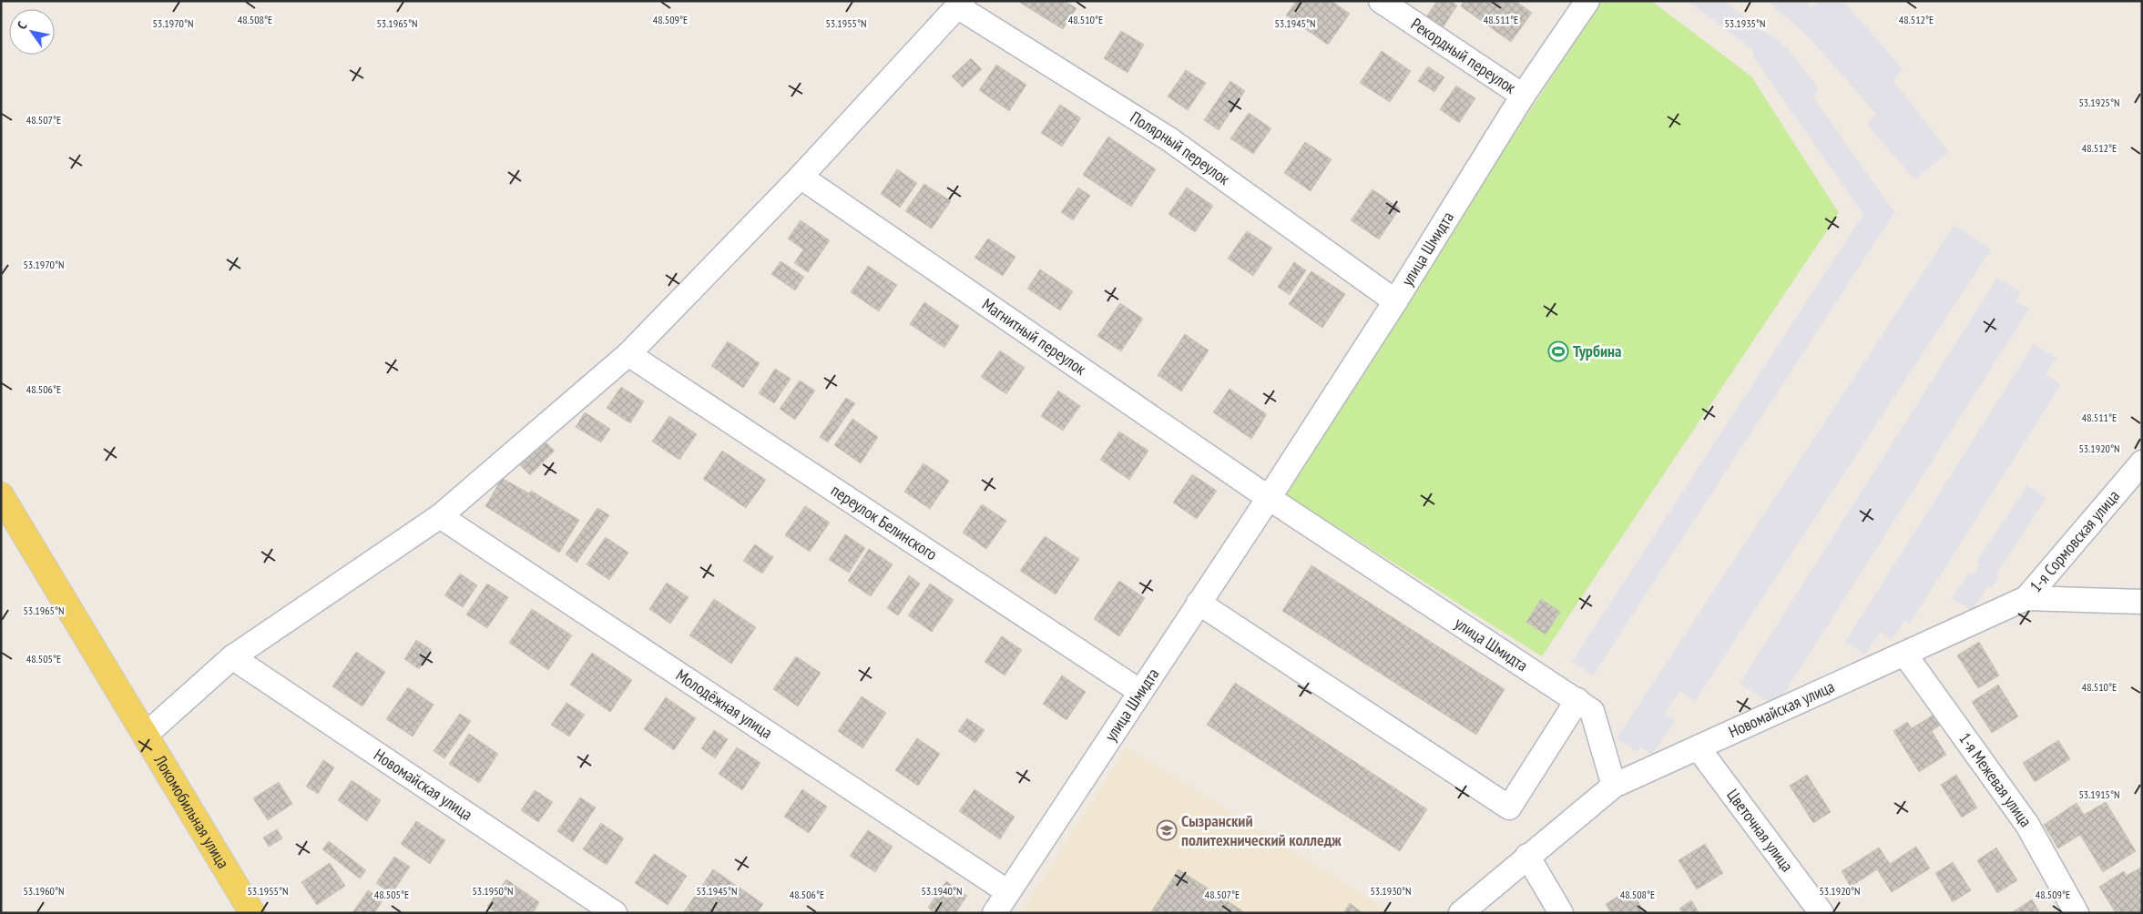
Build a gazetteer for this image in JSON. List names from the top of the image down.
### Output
{
  "streets": {
    "main road": ["Локомобильная улица"],
    "street": [
      "Рекордный переулок",
      "Полярный переулок",
      "улица Шмидта",
      "Магнитный переулок",
      "переулок Белинского",
      "1-я Сормовская улица",
      "Молодёжная улица",
      "Новомайская улица",
      "1-я Межевая улица",
      "Цветочная улица"
    ]
  },
  "crossings": [
    ["Рекордный переулок", "улица Шмидта"],
    ["Полярный переулок", "улица Шмидта"],
    ["улица Шмидта", "Магнитный переулок"],
    ["улица Шмидта", "переулок Белинского"],
    ["улица Шмидта", "Молодёжная улица"],
    ["улица Шмидта", "Новомайская улица"],
    ["1-я Сормовская улица", "Новомайская улица"],
    ["Новомайская улица", "1-я Межевая улица"],
    ["Новомайская улица", "Цветочная улица"]
  ],
  "places": {
    "sports": ["Турбина"],
    "school or university": ["Сызранский политехнический колледж"]
  },
  "north": "top left",
  "coordinates": [
    "48.508°E",
    "48.509°E",
    "48.510°E",
    "48.511°E",
    "48.512°E",
    "53.1970°N",
    "53.1965°N",
    "53.1955°N",
    "53.1945°N",
    "53.1935°N",
    "53.1925°N",
    "48.507°E",
    "48.506°E",
    "53.1920°N",
    "48.505°E",
    "53.1915°N",
    "53.1960°N",
    "53.1950°N",
    "53.1940°N",
    "53.1930°N"
  ]
}
